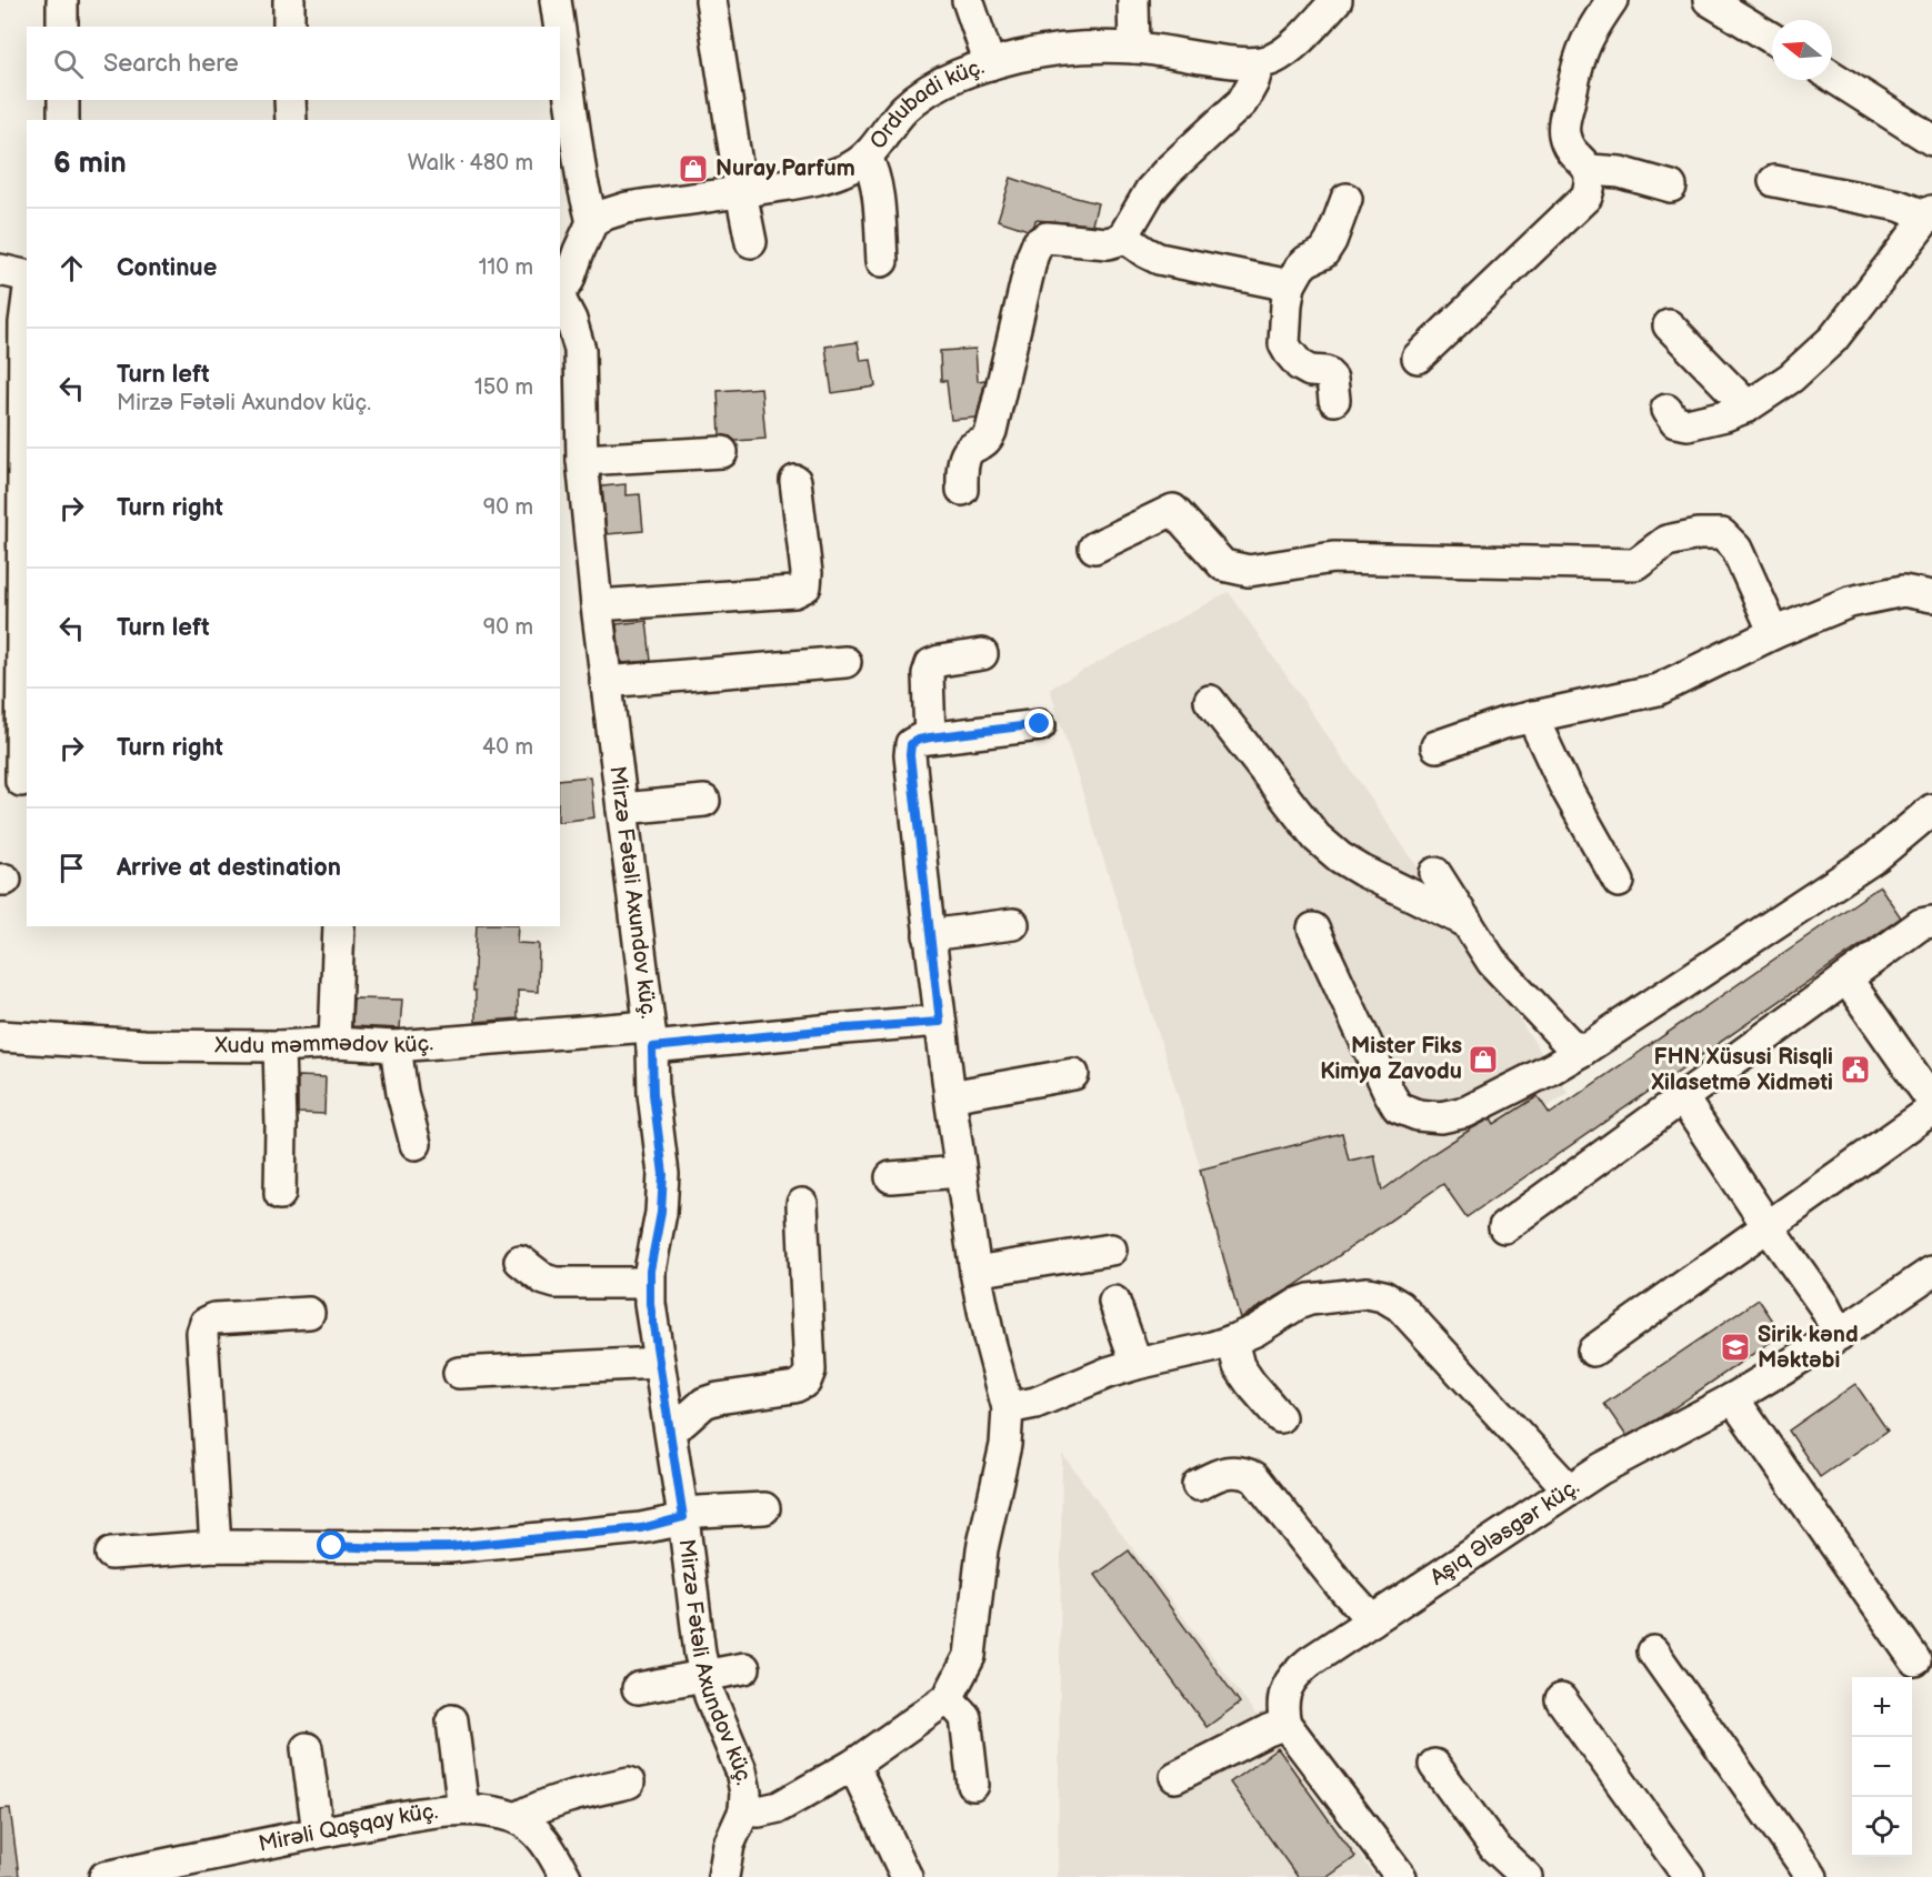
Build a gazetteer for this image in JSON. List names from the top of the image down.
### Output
{
  "streets": {
    "street": [
      "Ordubadi küç.",
      "Mirzə Fətəli Axundov küç.",
      "Xudu məmmədov küç.",
      "Aşıq Ələsgər küç.",
      "Mirəli Qaşqay küç."
    ]
  },
  "crossings": [
    ["Mirzə Fətəli Axundov küç.", "Xudu məmmədov küç."]
  ],
  "places": {
    "shop": ["Nuray Parfum", "Mister Fiks Kimya Zavodu"],
    "public building": ["FHN Xüsusi Risqli Xilasetmə Xidməti"],
    "school or university": ["Sirik kənd Məktəbi"]
  },
  "north": "left",
  "page": {
    "search": "Search here",
    "heading": ["6 min", "Walk · 480 m"],
    "list": [
      ["Continue", "110 m"],
      ["Turn left", "Mirzə Fətəli Axundov küç.", "150 m"],
      ["Turn right", "90 m"],
      ["Turn left", "90 m"],
      ["Turn right", "40 m"],
      "Arrive at destination"
    ],
    "map_buttons": ["+", "−"]
  }
}
